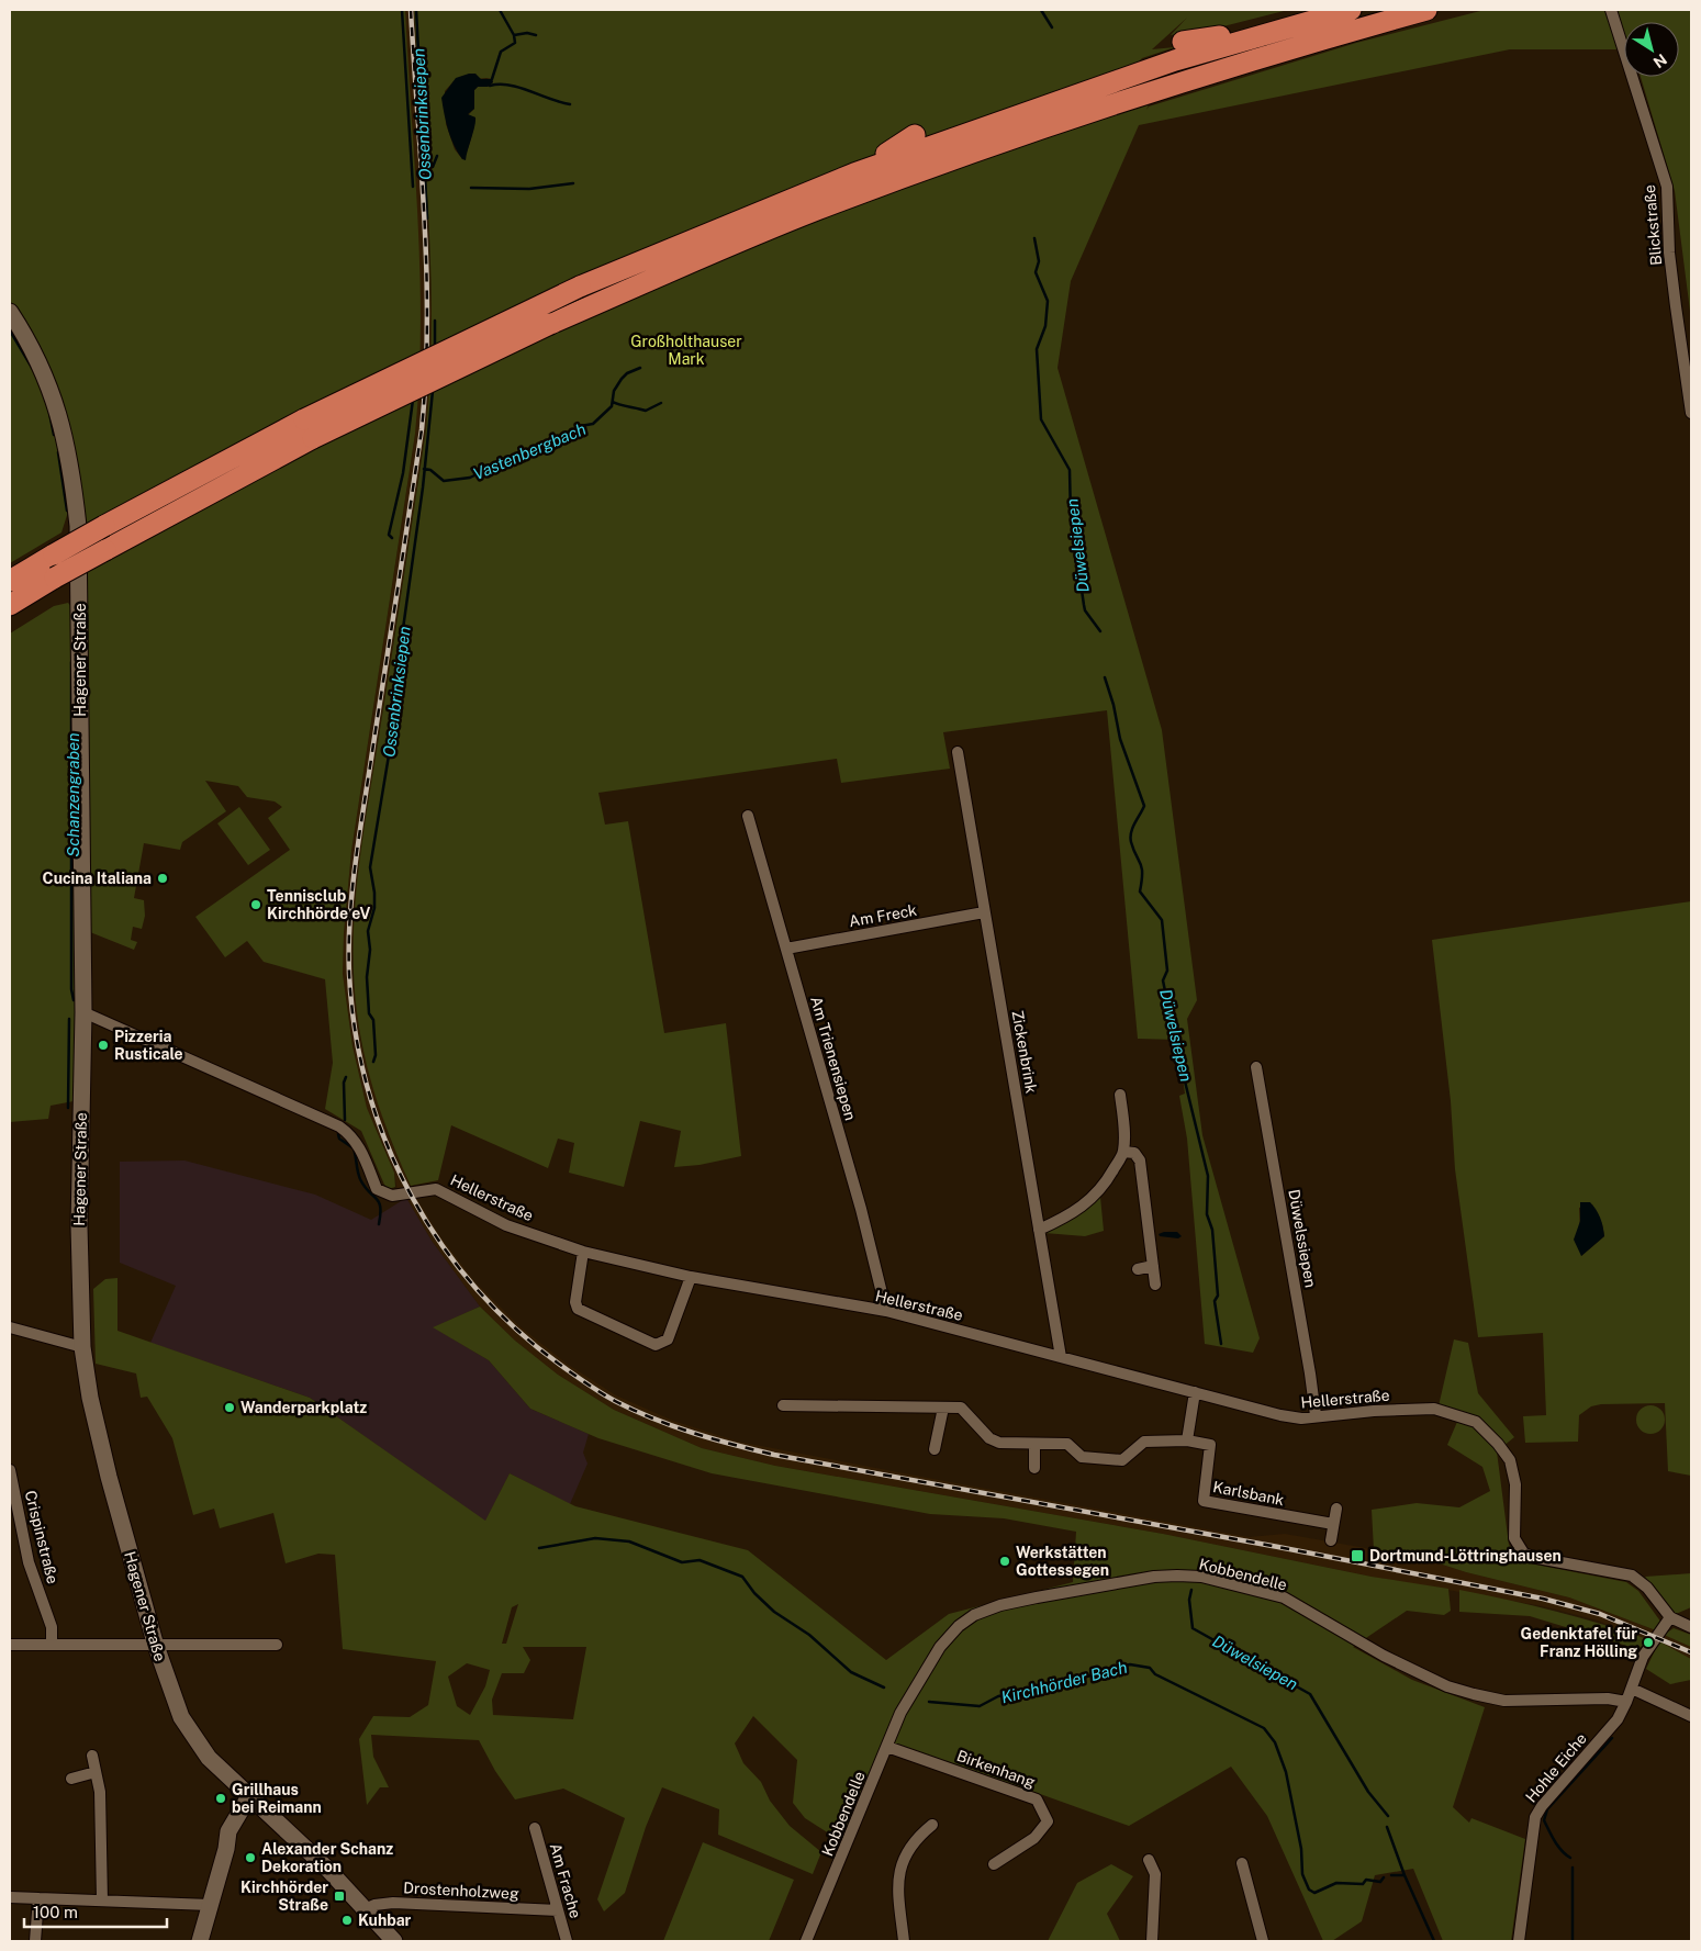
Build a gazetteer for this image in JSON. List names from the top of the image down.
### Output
{
  "streets": {
    "main road": ["Hagener Straße"],
    "street": [
      "Blickstraße",
      "Am Freck",
      "Zickenbrink",
      "Am Trienensiepen",
      "Hellerstraße",
      "Düwelssiepen",
      "Karlsbank",
      "Crispinstraße",
      "Kobbendelle",
      "Hohle Eiche",
      "Birkenhang",
      "Am Frache",
      "Drostenholzweg"
    ]
  },
  "crossings": [
    ["Hagener Straße", "Hellerstraße"],
    ["Hagener Straße", "Drostenholzweg"],
    ["Am Freck", "Zickenbrink"],
    ["Am Freck", "Am Trienensiepen"],
    ["Zickenbrink", "Hellerstraße"],
    ["Am Trienensiepen", "Hellerstraße"],
    ["Hellerstraße", "Düwelssiepen"],
    ["Hellerstraße", "Hohle Eiche"],
    ["Kobbendelle", "Hohle Eiche"],
    ["Kobbendelle", "Birkenhang"],
    ["Am Frache", "Drostenholzweg"]
  ],
  "water": [
    "Ossenbrinksiepen",
    "Vastenbergbach",
    "Düwelsiepen",
    "Schanzengraben",
    "Kirchhörder Bach"
  ],
  "parks": ["Großholthauser Mark"],
  "places": {
    "other": [
      "Cucina Italiana",
      "Tennisclub Kirchhörde eV",
      "Pizzeria Rusticale",
      "Wanderparkplatz",
      "Werkstätten Gottessegen",
      "Gedenktafel für Franz Hölling",
      "Grillhaus bei Reimann",
      "Alexander Schanz Dekoration",
      "Kuhbar"
    ],
    "transit": ["Dortmund-Löttringhausen", "Kirchhörder Straße"]
  },
  "scale_bar": "100 m",
  "north": "bottom right"
}
